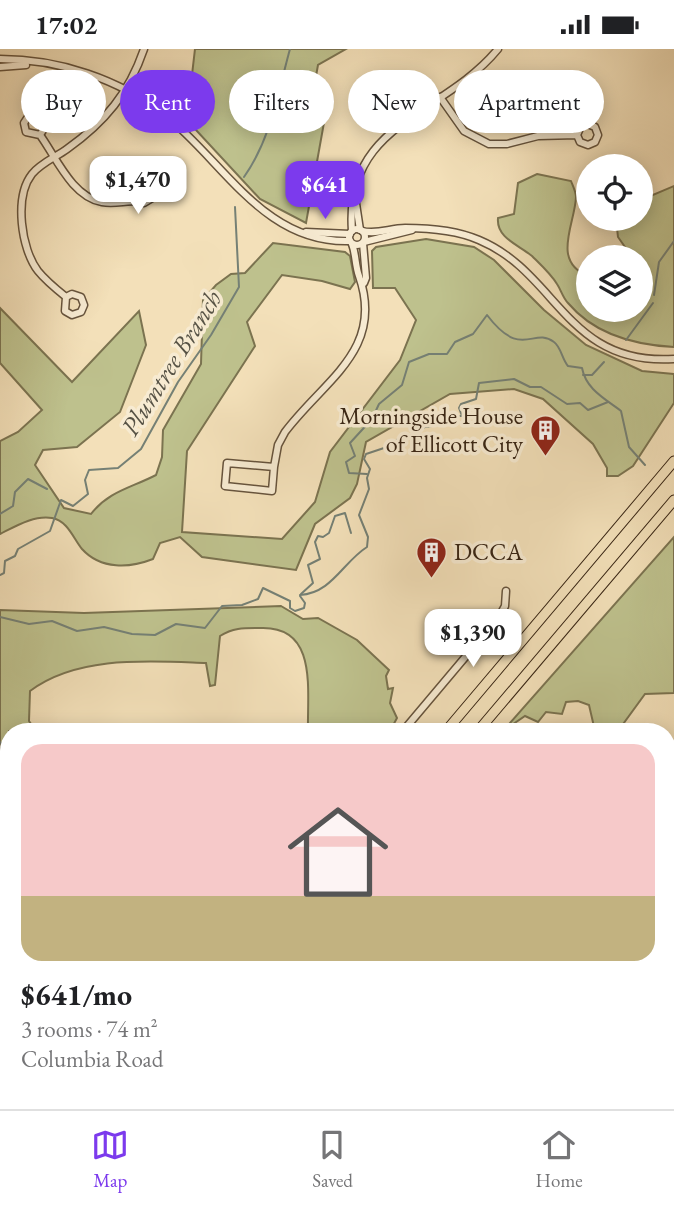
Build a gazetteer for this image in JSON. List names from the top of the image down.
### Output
{
  "water": ["Plumtree Branch"],
  "places": {
    "building": ["Morningside House of Ellicott City", "DCCA"]
  },
  "page": {
    "status": "17:02",
    "chip": [
      "Buy",
      "Rent",
      "Filters",
      "New",
      "Apartment"
    ],
    "price": ["$1,470", "$641", "$1,390"],
    "list": [
      {
        "name": "$641/mo",
        "note": "3 rooms · 74 m² · Columbia Road"
      }
    ],
    "tabs": ["Map", "Saved", "Home"]
  }
}
